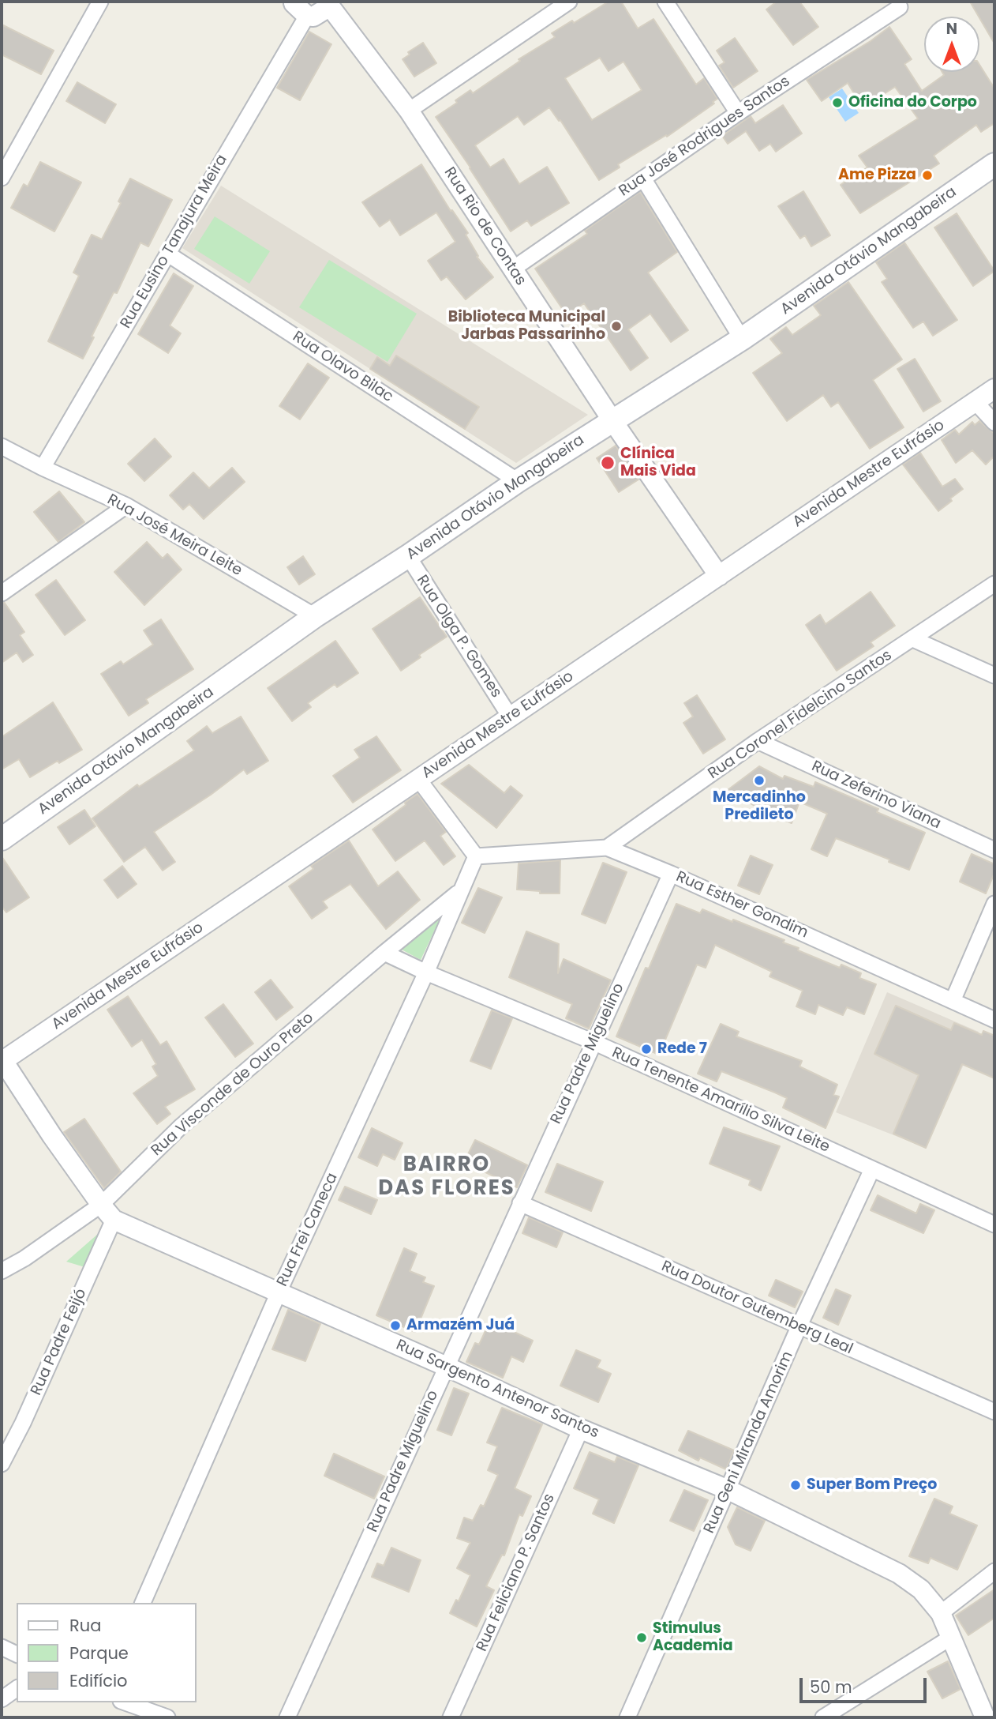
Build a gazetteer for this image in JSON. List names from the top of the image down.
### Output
{
  "streets": {
    "main road": ["Avenida Otávio Mangabeira"],
    "street": [
      "Rua José Rodrigues Santos",
      "Rua Rio de Contas",
      "Rua Eusino Tanajura Meira",
      "Rua Olavo Bilac",
      "Avenida Mestre Eufrásio",
      "Rua José Meira Leite",
      "Rua Olga P. Gomes",
      "Rua Coronel Fidelcino Santos",
      "Rua Zeferino Viana",
      "Rua Esther Gondim",
      "Rua Padre Miguelino",
      "Rua Visconde de Ouro Preto",
      "Rua Tenente Amarílio Silva Leite",
      "Rua Frei Caneca",
      "Rua Doutor Gutemberg Leal",
      "Rua Padre Feijó",
      "Rua Sargento Antenor Santos",
      "Rua Geni Miranda Amorim",
      "Rua Feliciano P. Santos"
    ]
  },
  "crossings": [
    ["Rua José Rodrigues Santos", "Rua Rio de Contas"],
    ["Rua Rio de Contas", "Rua Eusino Tanajura Meira"],
    ["Rua Rio de Contas", "Avenida Otávio Mangabeira"],
    ["Rua Rio de Contas", "Avenida Mestre Eufrásio"],
    ["Rua Eusino Tanajura Meira", "Rua Olavo Bilac"],
    ["Rua Eusino Tanajura Meira", "Rua José Meira Leite"],
    ["Avenida Otávio Mangabeira", "Rua Olavo Bilac"],
    ["Avenida Otávio Mangabeira", "Rua José Meira Leite"],
    ["Avenida Otávio Mangabeira", "Rua Olga P. Gomes"],
    ["Avenida Mestre Eufrásio", "Rua Olga P. Gomes"],
    ["Avenida Mestre Eufrásio", "Rua Sargento Antenor Santos"],
    ["Rua Coronel Fidelcino Santos", "Rua Zeferino Viana"],
    ["Rua Coronel Fidelcino Santos", "Rua Esther Gondim"],
    ["Rua Esther Gondim", "Rua Padre Miguelino"],
    ["Rua Esther Gondim", "Rua Frei Caneca"],
    ["Rua Padre Miguelino", "Rua Tenente Amarílio Silva Leite"],
    ["Rua Padre Miguelino", "Rua Doutor Gutemberg Leal"],
    ["Rua Padre Miguelino", "Rua Sargento Antenor Santos"],
    ["Rua Visconde de Ouro Preto", "Rua Tenente Amarílio Silva Leite"],
    ["Rua Visconde de Ouro Preto", "Rua Frei Caneca"],
    ["Rua Visconde de Ouro Preto", "Rua Sargento Antenor Santos"],
    ["Rua Tenente Amarílio Silva Leite", "Rua Frei Caneca"],
    ["Rua Tenente Amarílio Silva Leite", "Rua Geni Miranda Amorim"],
    ["Rua Frei Caneca", "Rua Sargento Antenor Santos"],
    ["Rua Doutor Gutemberg Leal", "Rua Geni Miranda Amorim"],
    ["Rua Padre Feijó", "Rua Sargento Antenor Santos"],
    ["Rua Sargento Antenor Santos", "Rua Geni Miranda Amorim"],
    ["Rua Sargento Antenor Santos", "Rua Feliciano P. Santos"]
  ],
  "districts": ["BAIRRO DAS FLORES"],
  "places": [
    "Oficina do Corpo",
    "Ame Pizza",
    "Biblioteca Municipal Jarbas Passarinho",
    "Clínica Mais Vida",
    "Mercadinho Predileto",
    "Rede 7",
    "Armazém Juá",
    "Super Bom Preço",
    "Stimulus Academia"
  ],
  "legend": ["Rua", "Parque", "Edifício"],
  "scale_bar": "50 m",
  "north": "top"
}
